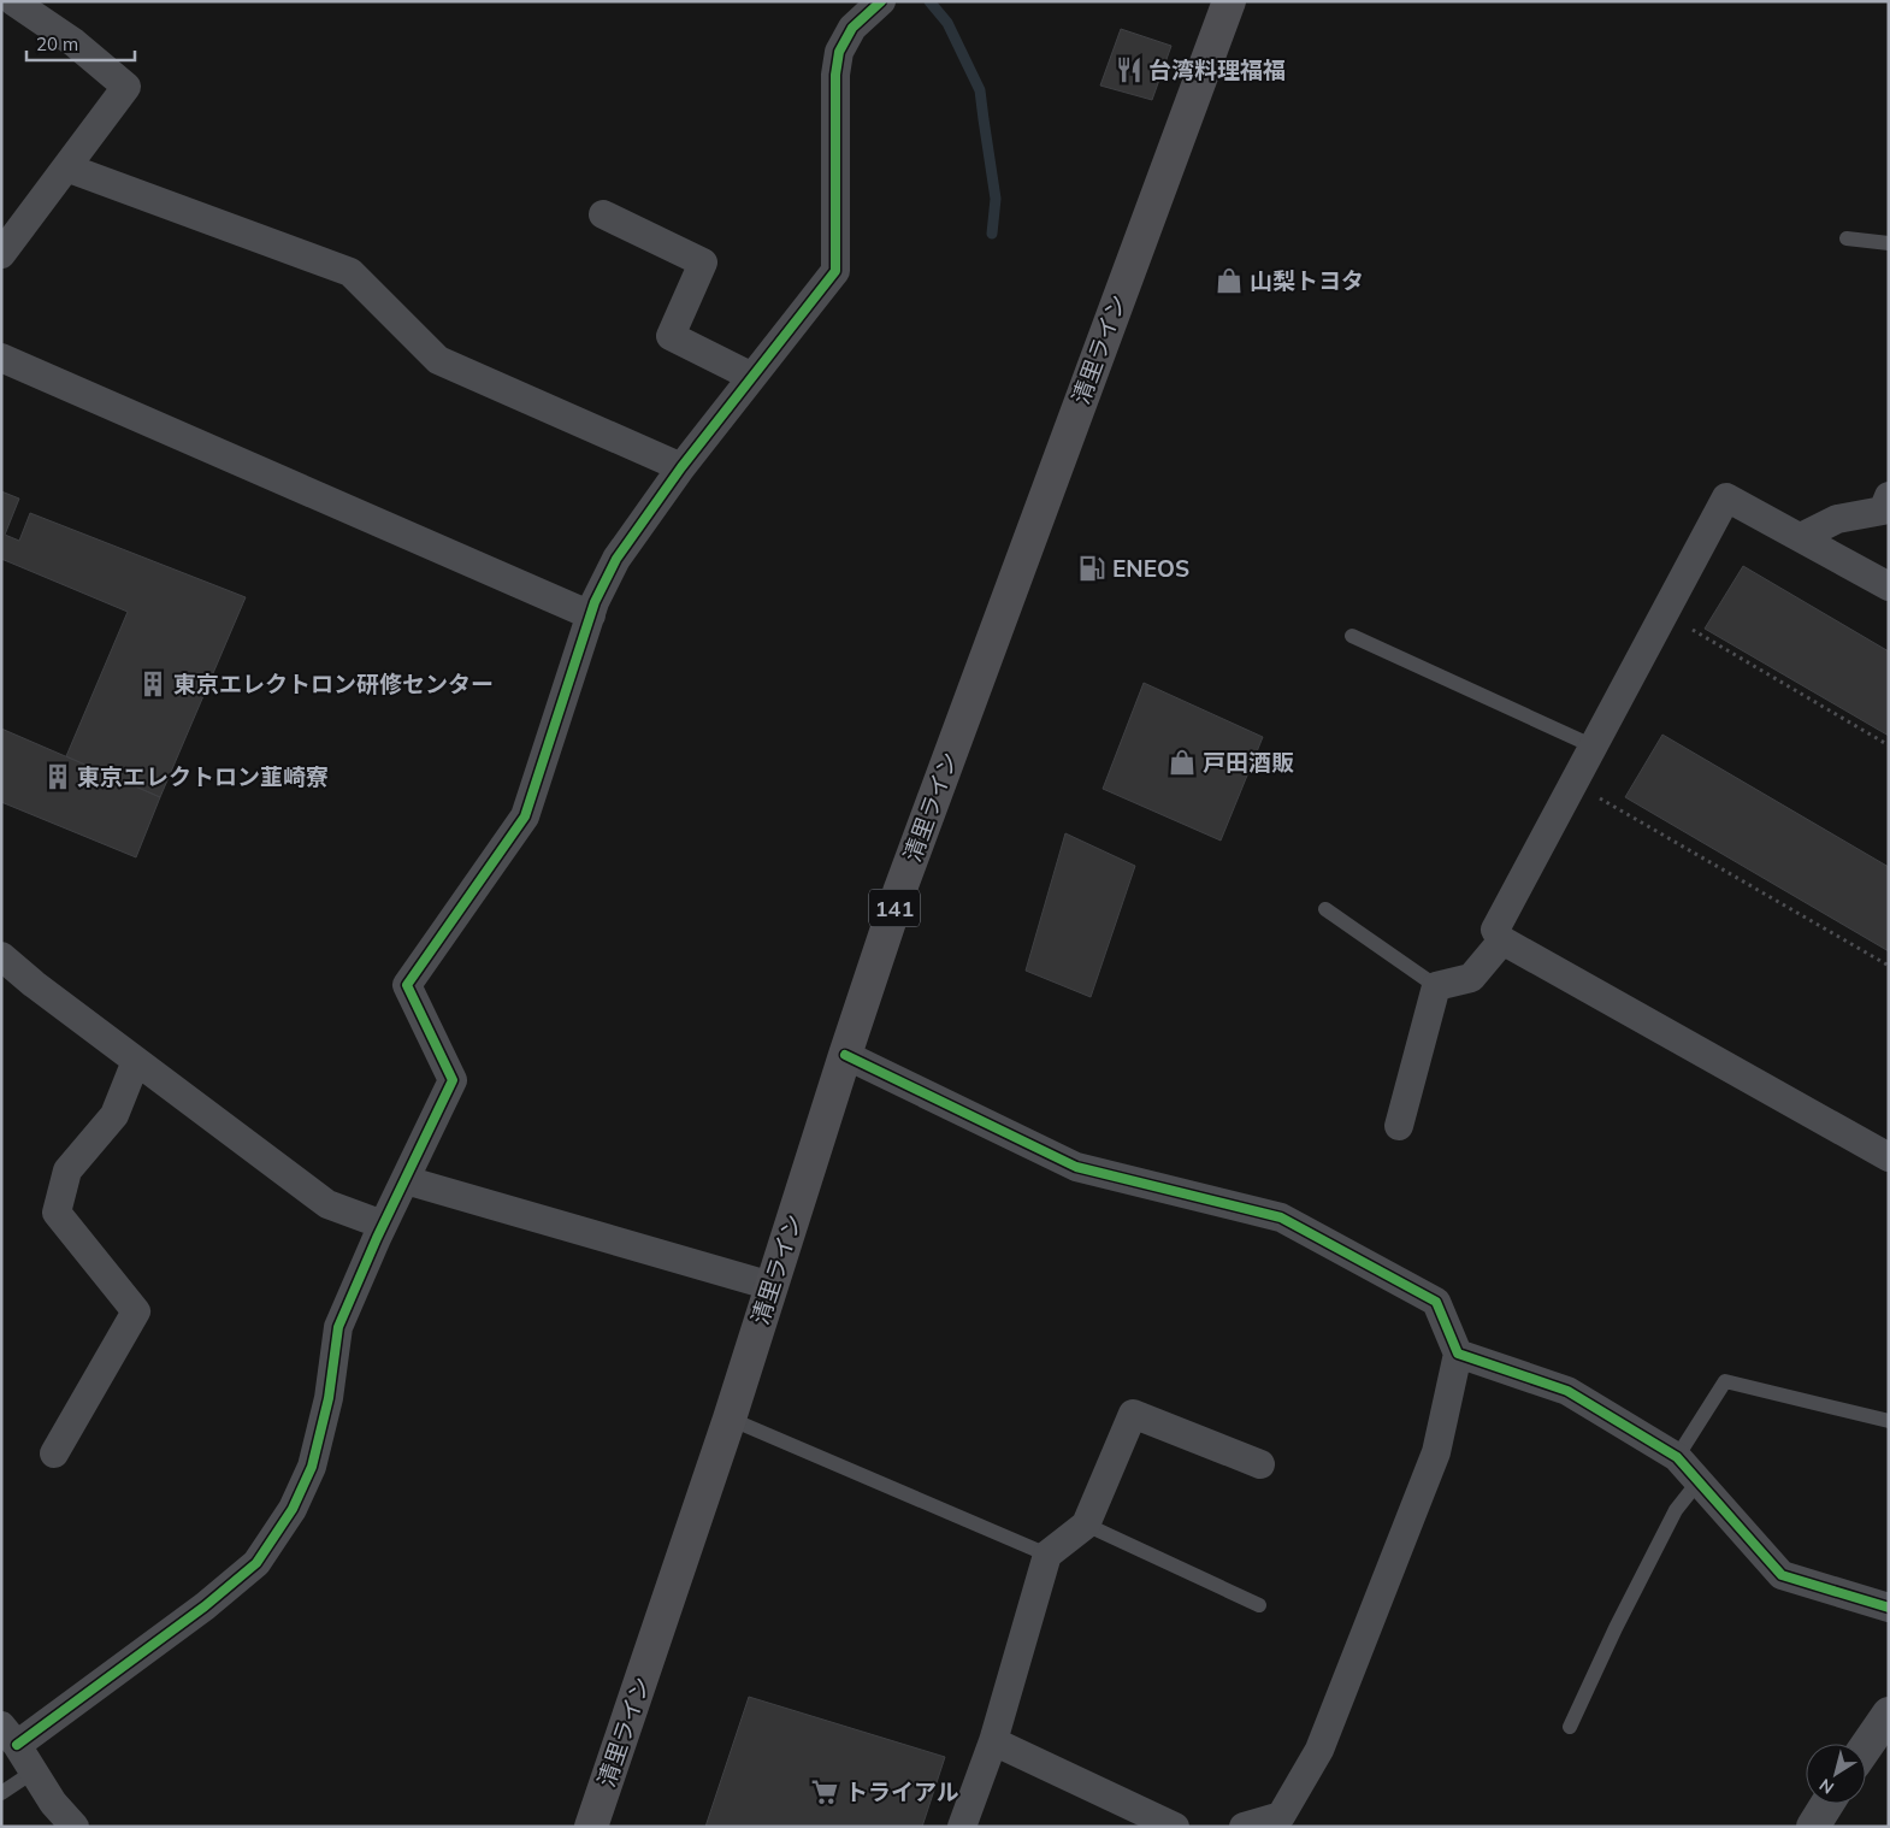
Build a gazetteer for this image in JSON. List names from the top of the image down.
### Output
{
  "streets": {
    "highway": ["清里ライン", "141"]
  },
  "places": {
    "restaurant": ["台湾料理福福"],
    "shop": ["山梨トヨタ", "戸田酒販"],
    "fuel station": ["ENEOS"],
    "building": ["東京エレクトロン研修センター", "東京エレクトロン韮崎寮"],
    "supermarket": ["トライアル"]
  },
  "scale_bar": "20 m",
  "north": "bottom left"
}
